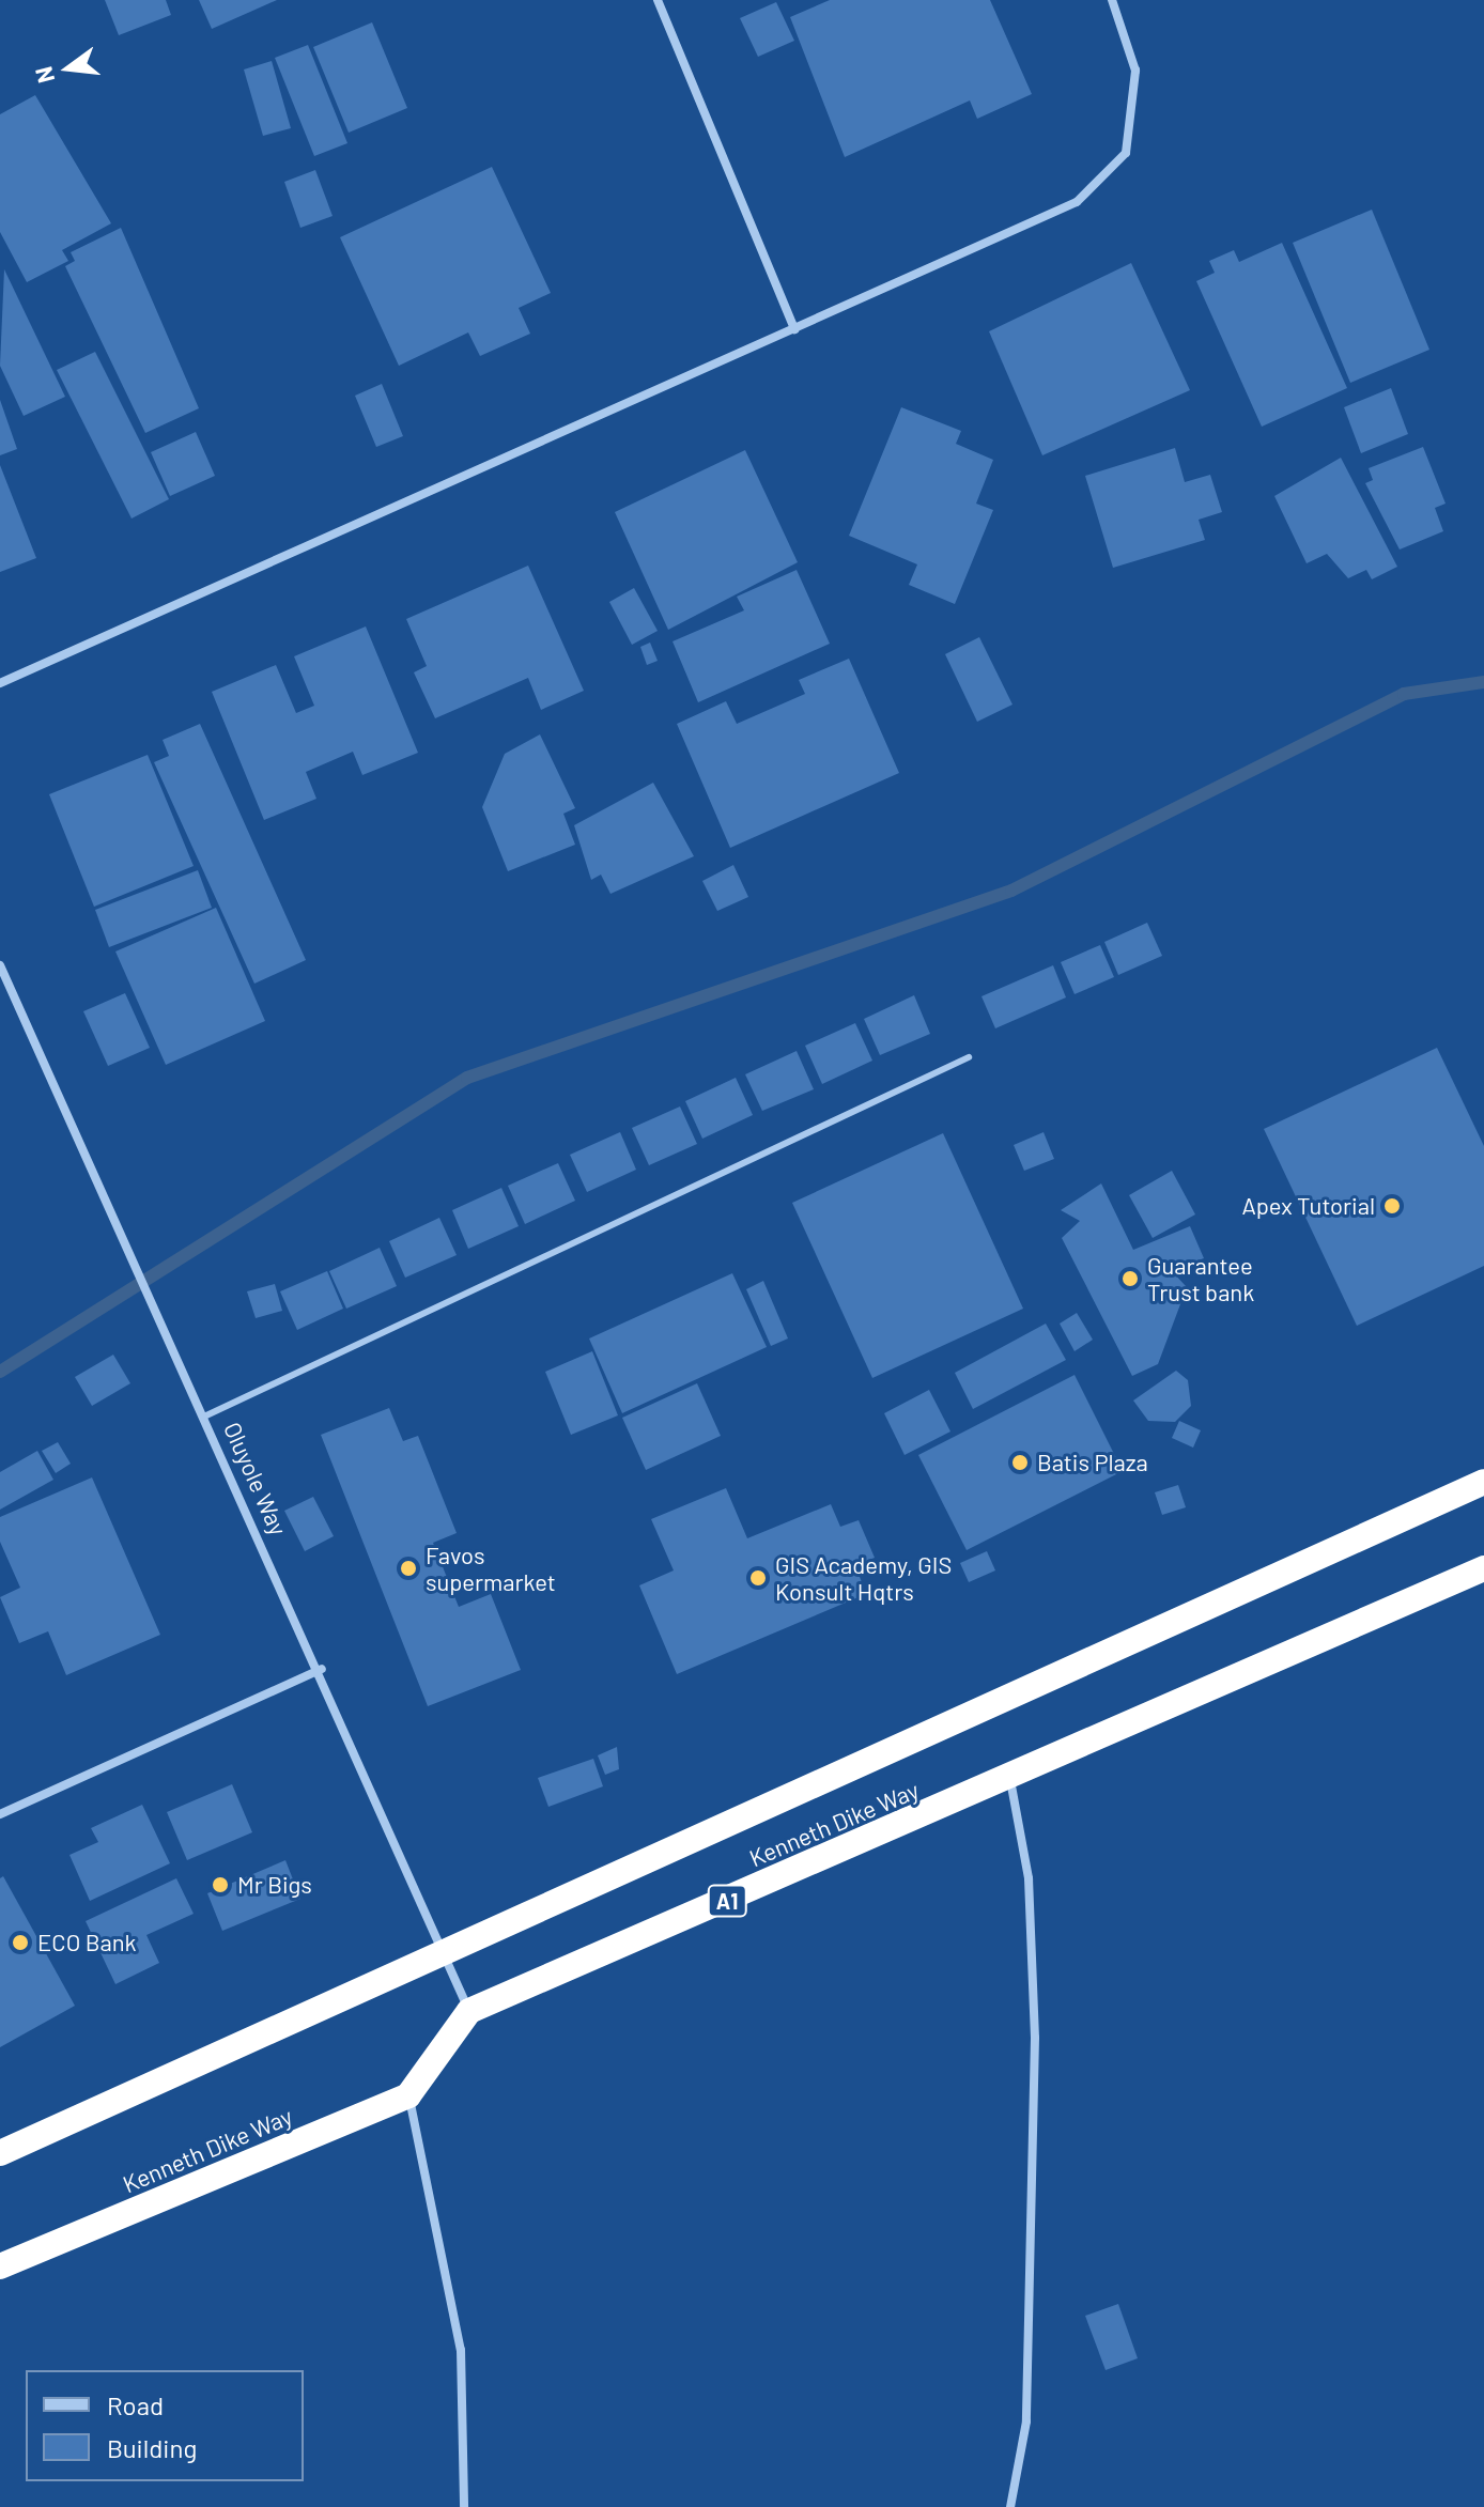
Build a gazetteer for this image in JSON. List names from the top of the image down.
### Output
{
  "streets": {
    "highway": ["Kenneth Dike Way", "A1"],
    "street": ["Oluyole Way"]
  },
  "crossings": [
    ["Oluyole Way", "Kenneth Dike Way"]
  ],
  "places": [
    "Apex Tutorial",
    "Guarantee Trust bank",
    "Batis Plaza",
    "Favos supermarket",
    "GIS Academy, GIS Konsult Hqtrs",
    "Mr Bigs",
    "ECO Bank"
  ],
  "legend": ["Road", "Building"],
  "north": "left"
}
